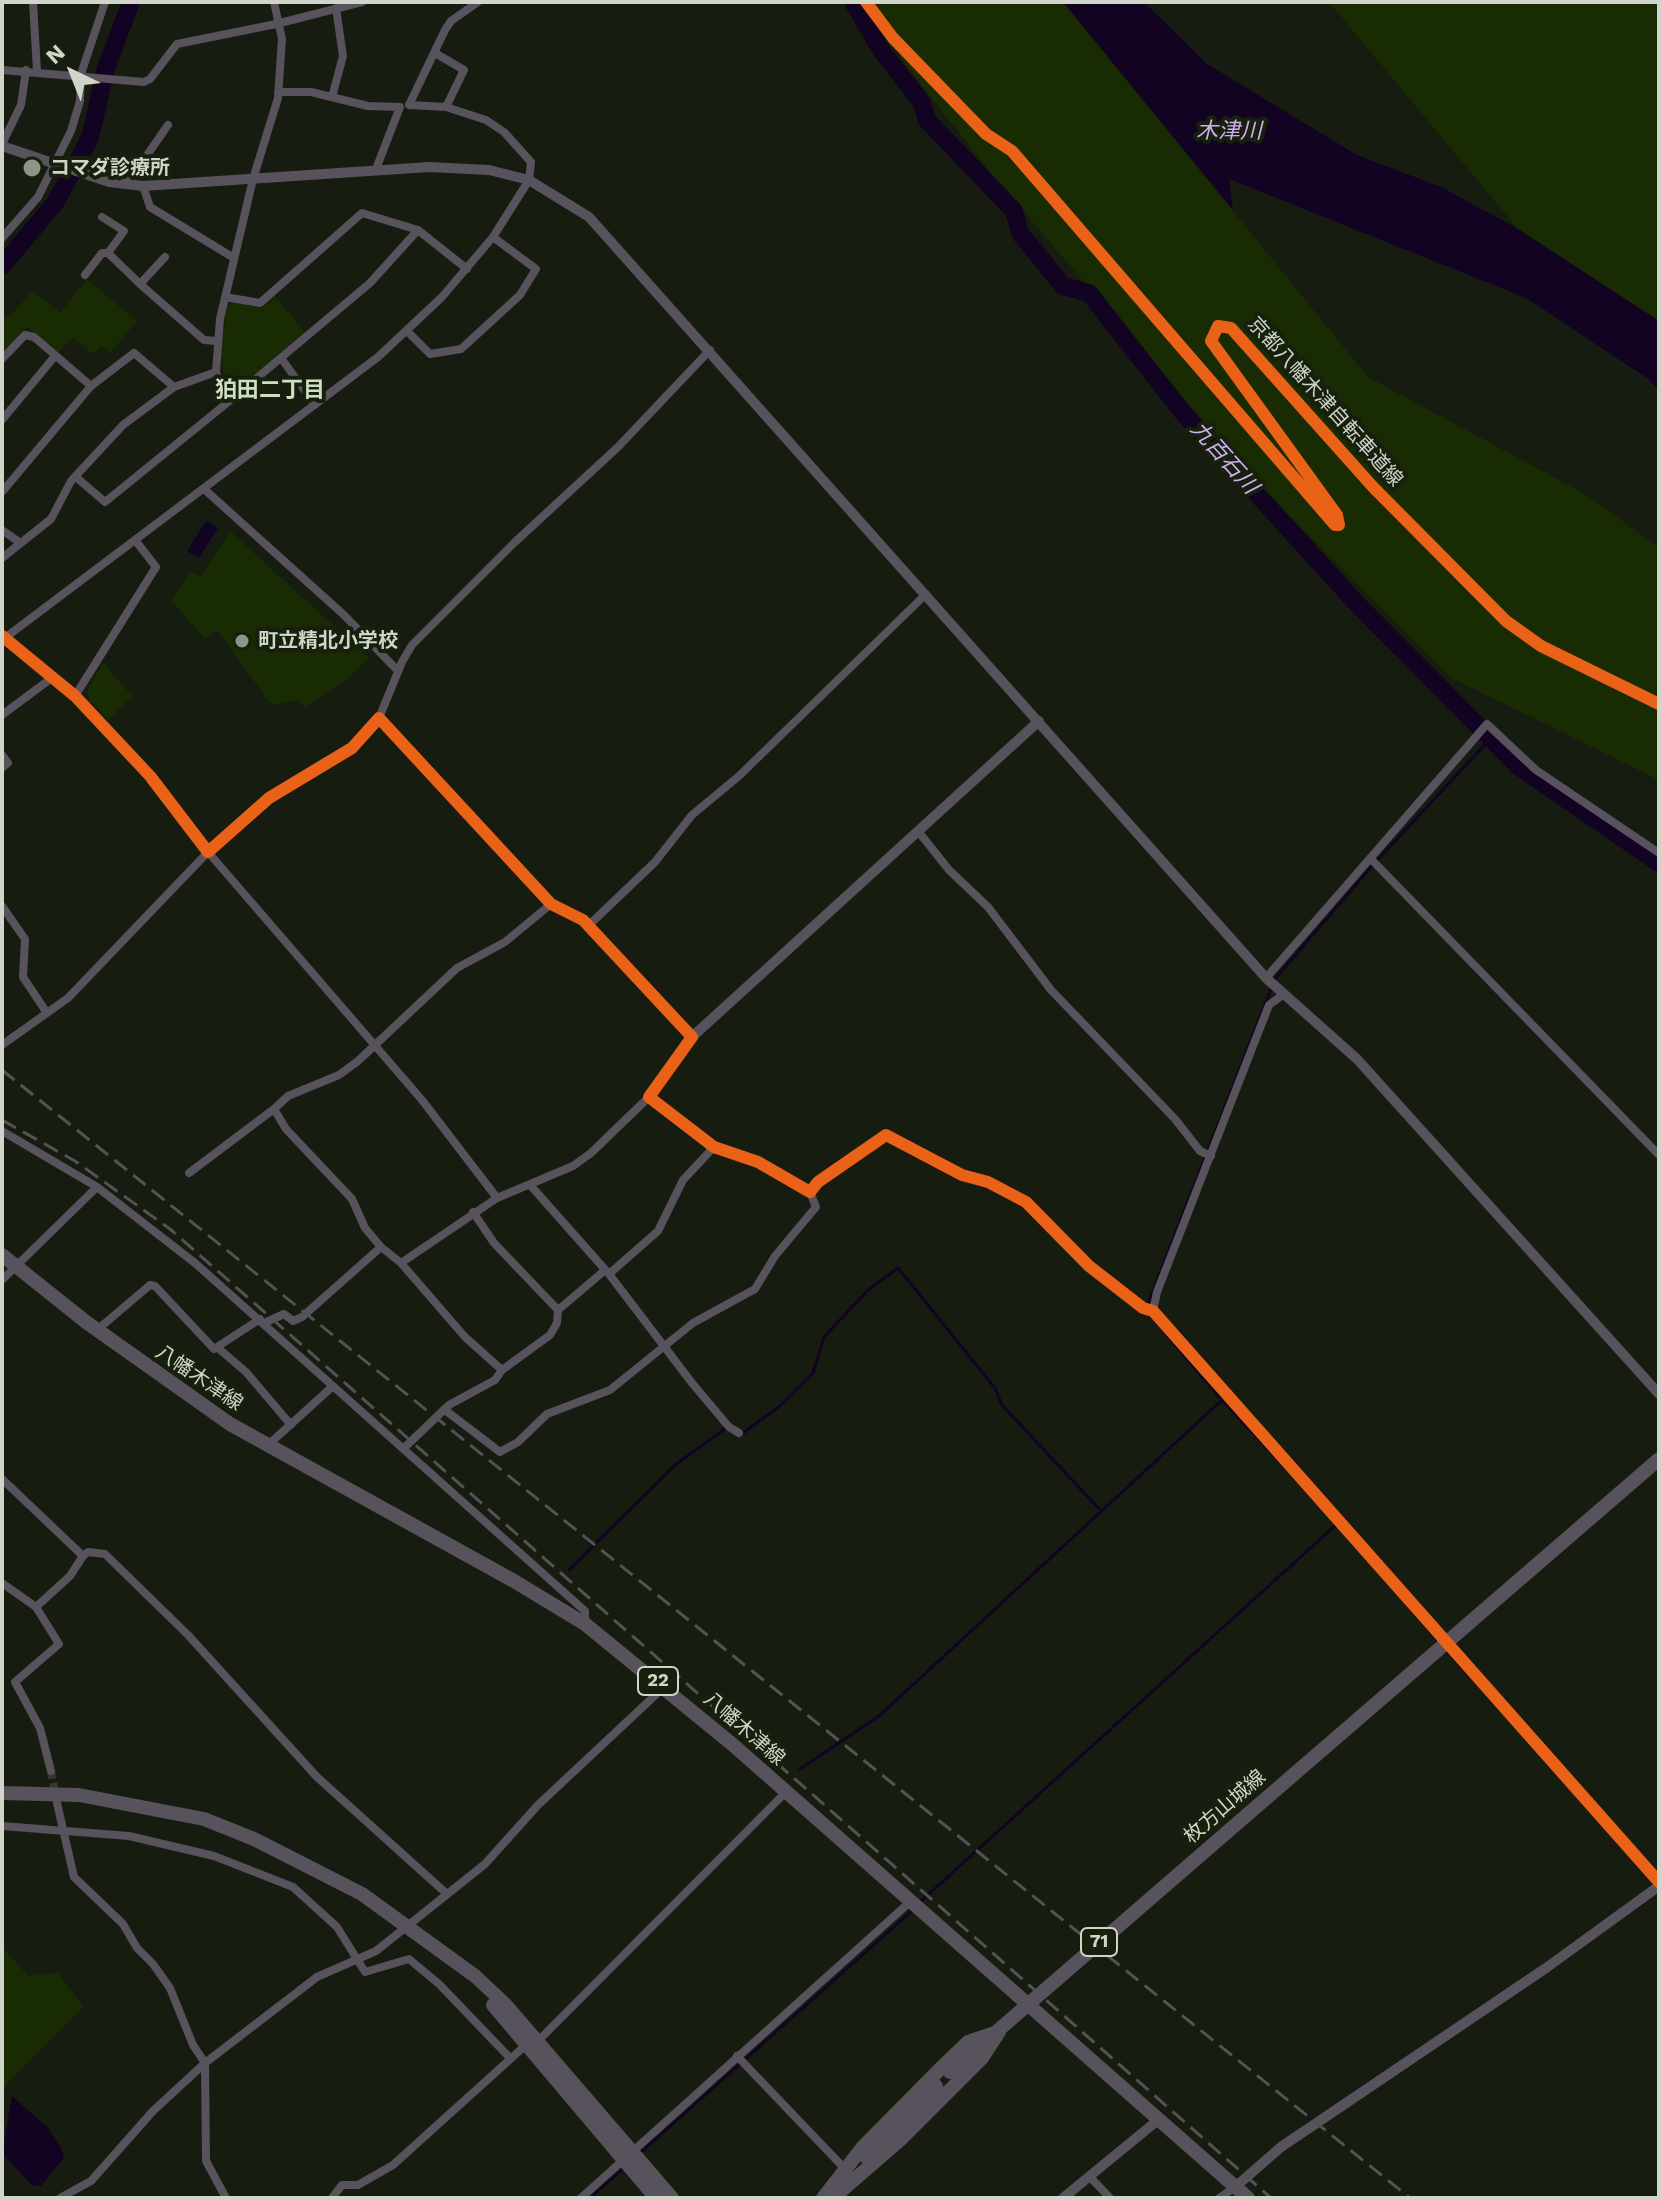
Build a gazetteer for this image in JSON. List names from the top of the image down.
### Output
{
  "streets": {
    "main road": [
      "八幡木津線",
      "22",
      "枚方山城線",
      "71"
    ],
    "cycle path": ["京都八幡木津自転車道線"]
  },
  "districts": ["狛田二丁目"],
  "water": ["木津川", "九百石川"],
  "places": ["コマダ診療所", "町立精北小学校"],
  "north": "top left"
}
